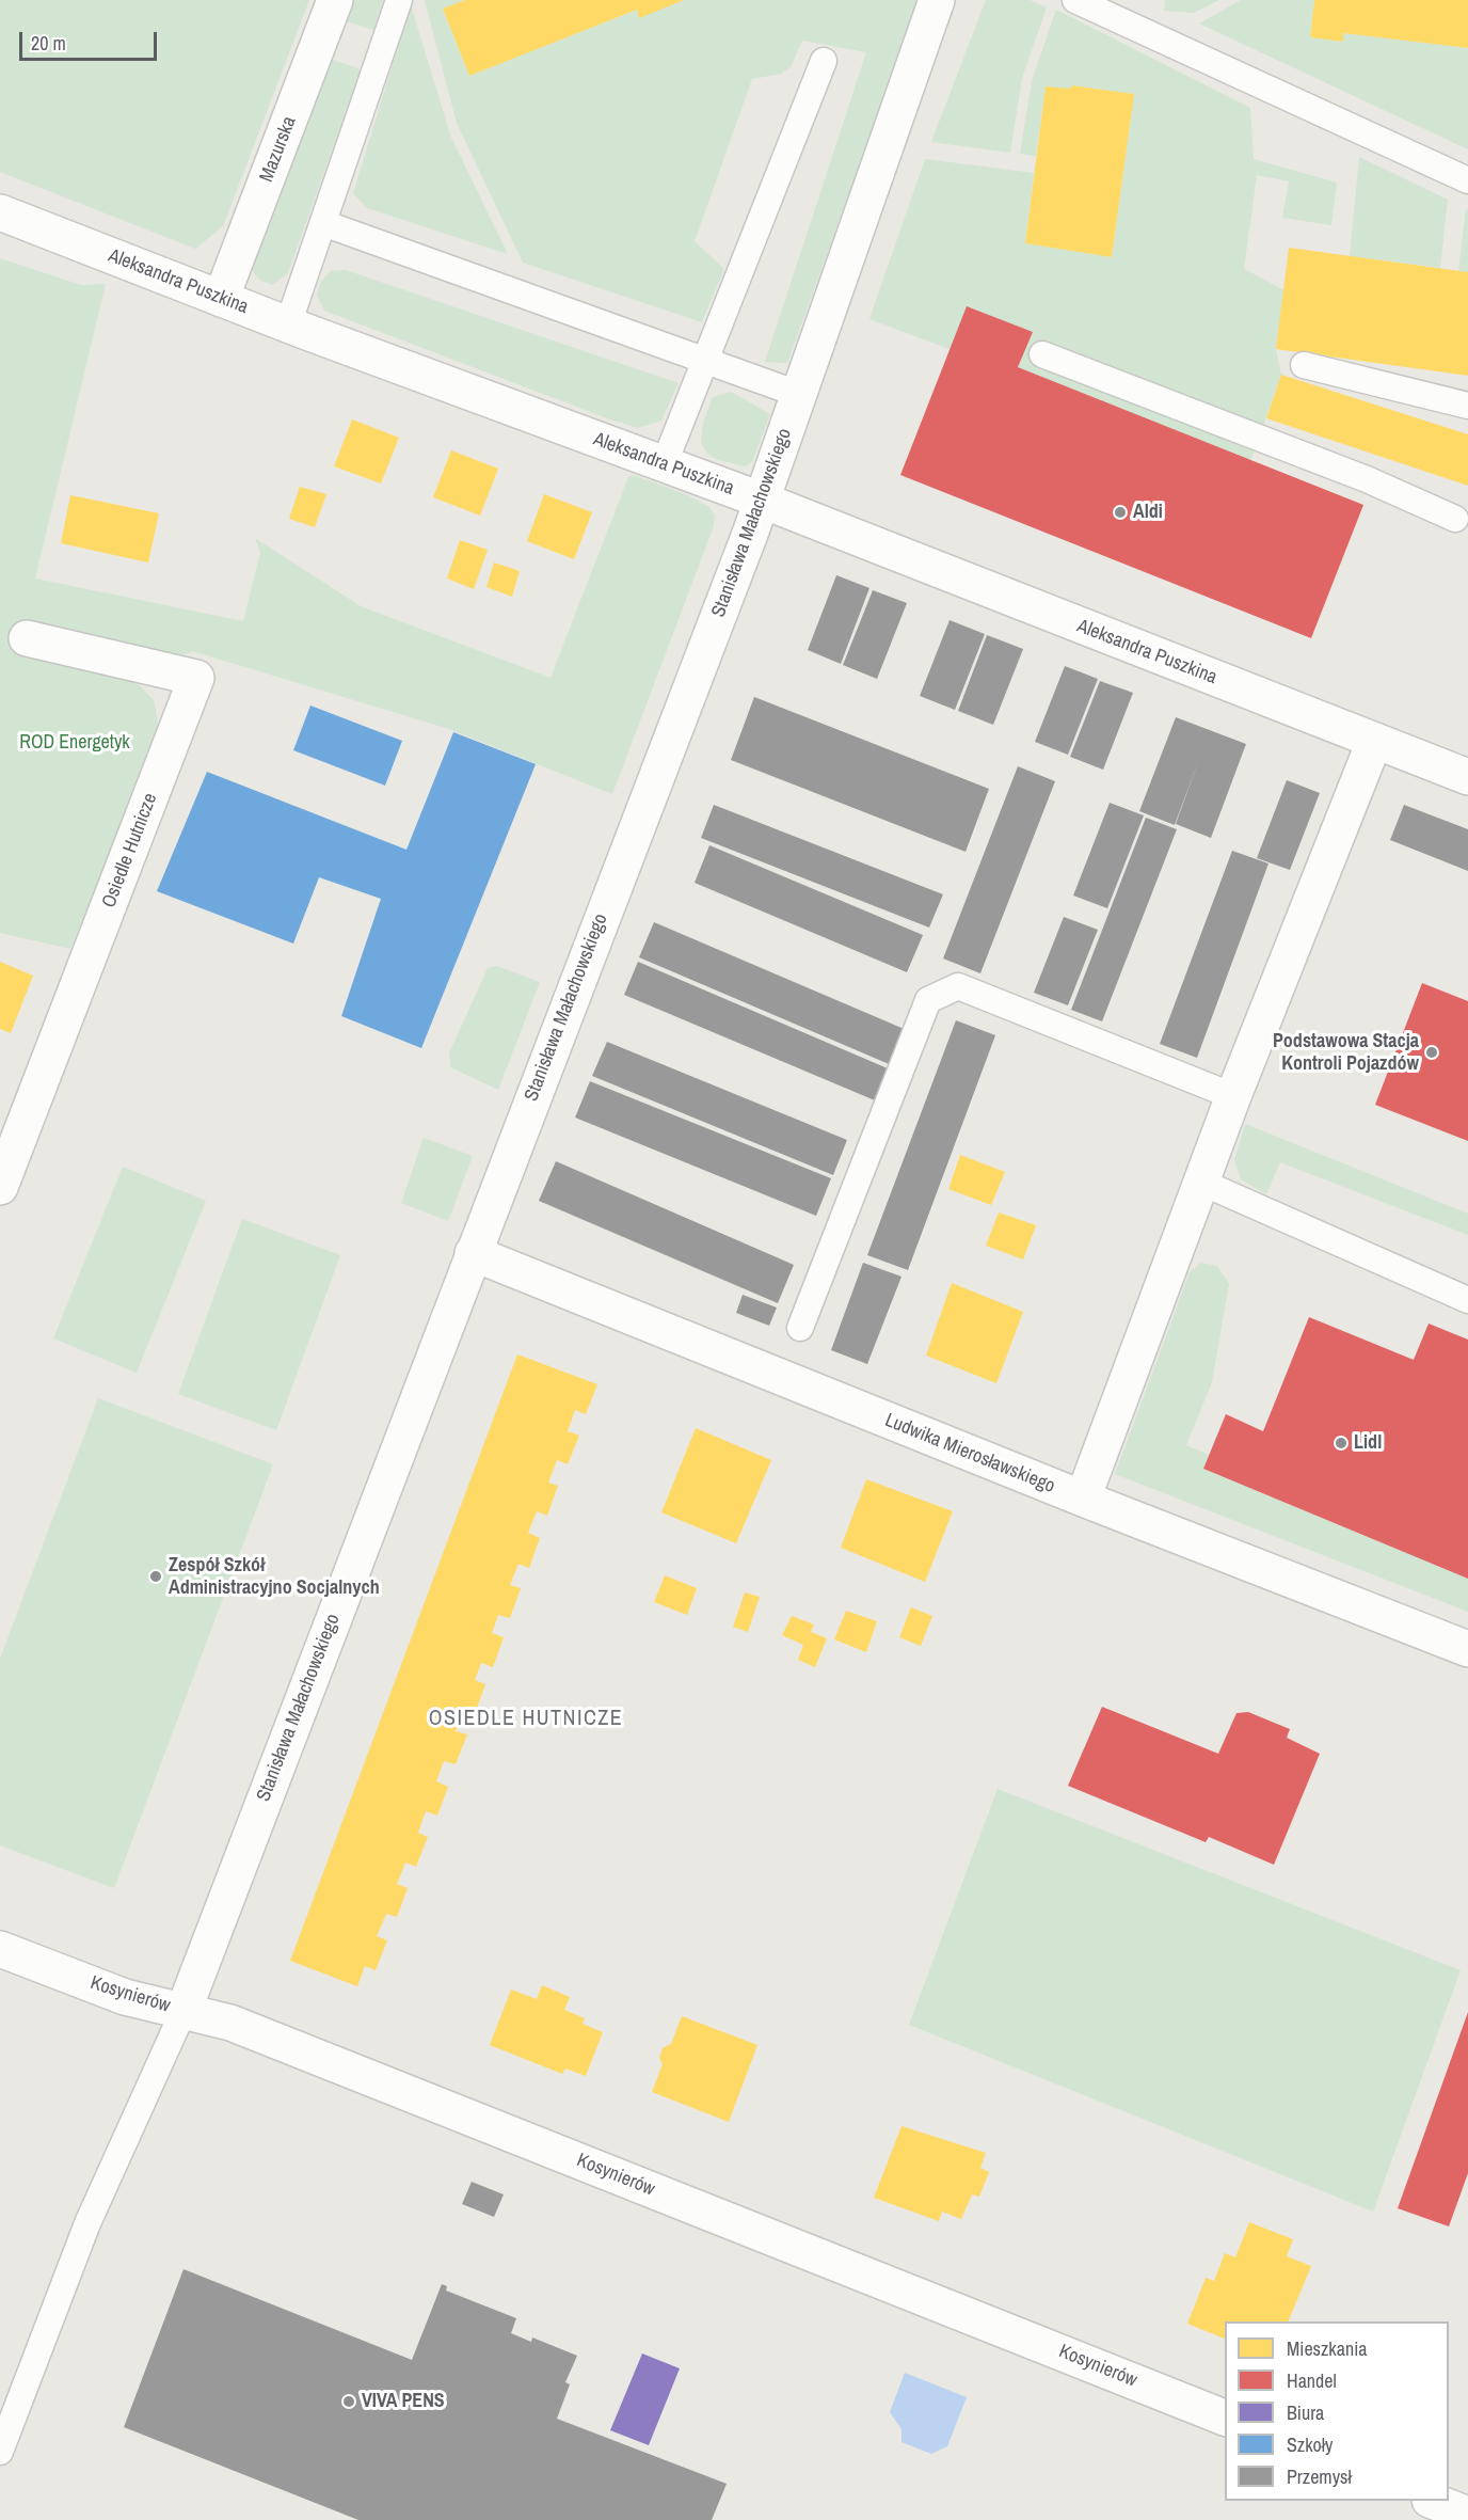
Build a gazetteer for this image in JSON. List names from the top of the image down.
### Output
{
  "streets": {
    "street": [
      "Mazurska",
      "Aleksandra Puszkina",
      "Stanisława Małachowskiego",
      "Osiedle Hutnicze",
      "Ludwika Mierosławskiego",
      "Kosynierów"
    ]
  },
  "crossings": [
    ["Mazurska", "Aleksandra Puszkina"],
    ["Aleksandra Puszkina", "Stanisława Małachowskiego"],
    ["Stanisława Małachowskiego", "Ludwika Mierosławskiego"],
    ["Stanisława Małachowskiego", "Kosynierów"]
  ],
  "districts": ["OSIEDLE HUTNICZE"],
  "parks": ["ROD Energetyk"],
  "places": [
    "Aldi",
    "Podstawowa Stacja Kontroli Pojazdów",
    "Lidl",
    "Zespół Szkół Administracyjno Socjalnych",
    "VIVA PENS"
  ],
  "legend": [
    "Mieszkania",
    "Handel",
    "Biura",
    "Szkoły",
    "Przemysł"
  ],
  "scale_bar": "20 m"
}
